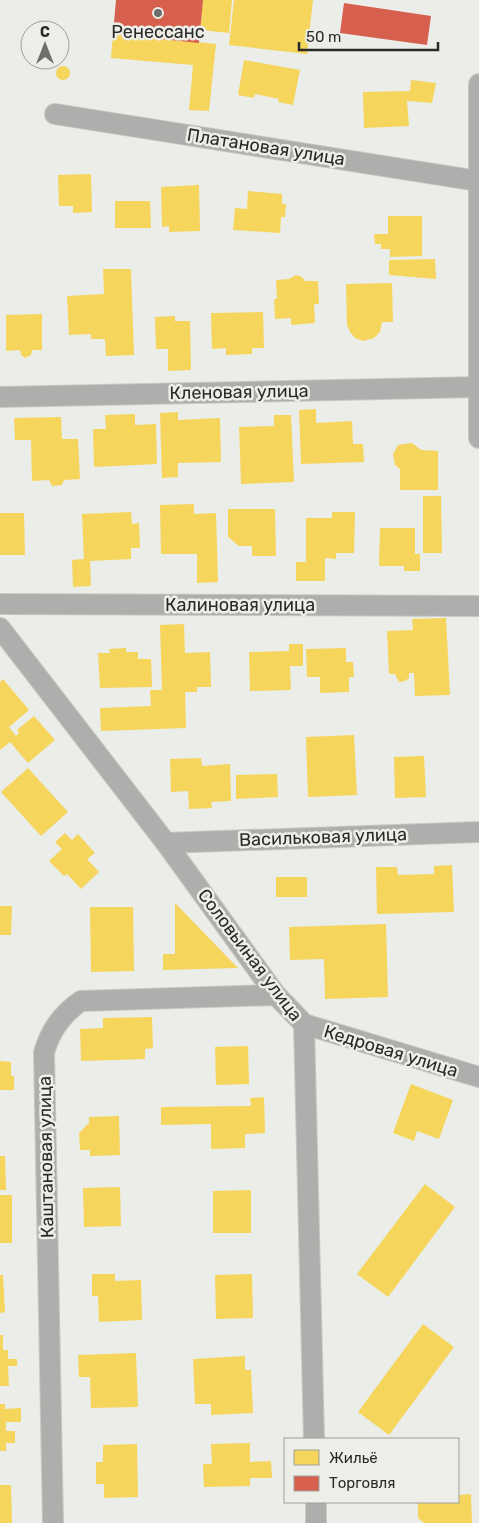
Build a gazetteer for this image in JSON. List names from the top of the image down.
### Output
{
  "streets": {
    "street": [
      "Платановая улица",
      "Кленовая улица",
      "Калиновая улица",
      "Васильковая улица",
      "Соловьиная улица",
      "Кедровая улица",
      "Каштановая улица"
    ]
  },
  "crossings": [
    ["Васильковая улица", "Соловьиная улица"],
    ["Соловьиная улица", "Кедровая улица"],
    ["Соловьиная улица", "Каштановая улица"]
  ],
  "places": ["Ренессанс"],
  "legend": ["Жильё", "Торговля"],
  "scale_bar": "50 m",
  "north": "top"
}
